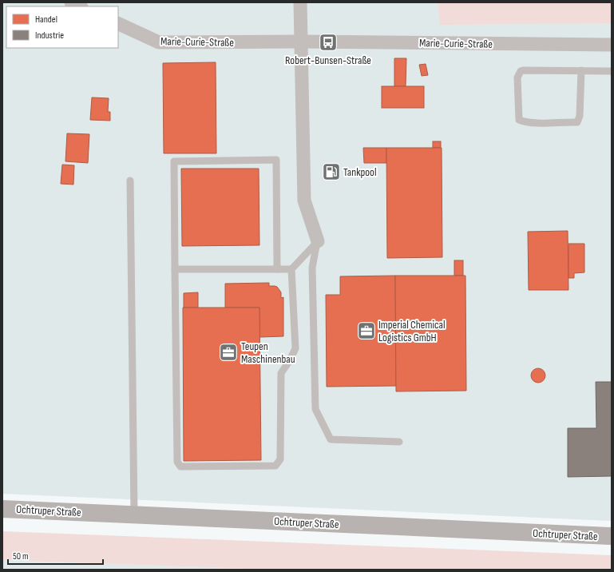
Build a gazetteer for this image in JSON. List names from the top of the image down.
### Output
{
  "streets": {
    "main road": ["Ochtruper Straße"],
    "street": ["Marie-Curie-Straße"]
  },
  "places": {
    "bus stop": ["Robert-Bunsen-Straße"],
    "fuel station": ["Tankpool"],
    "office": ["Imperial Chemical Logistics GmbH", "Teupen Maschinenbau"]
  },
  "legend": ["Handel", "Industrie"],
  "scale_bar": "50 m"
}
